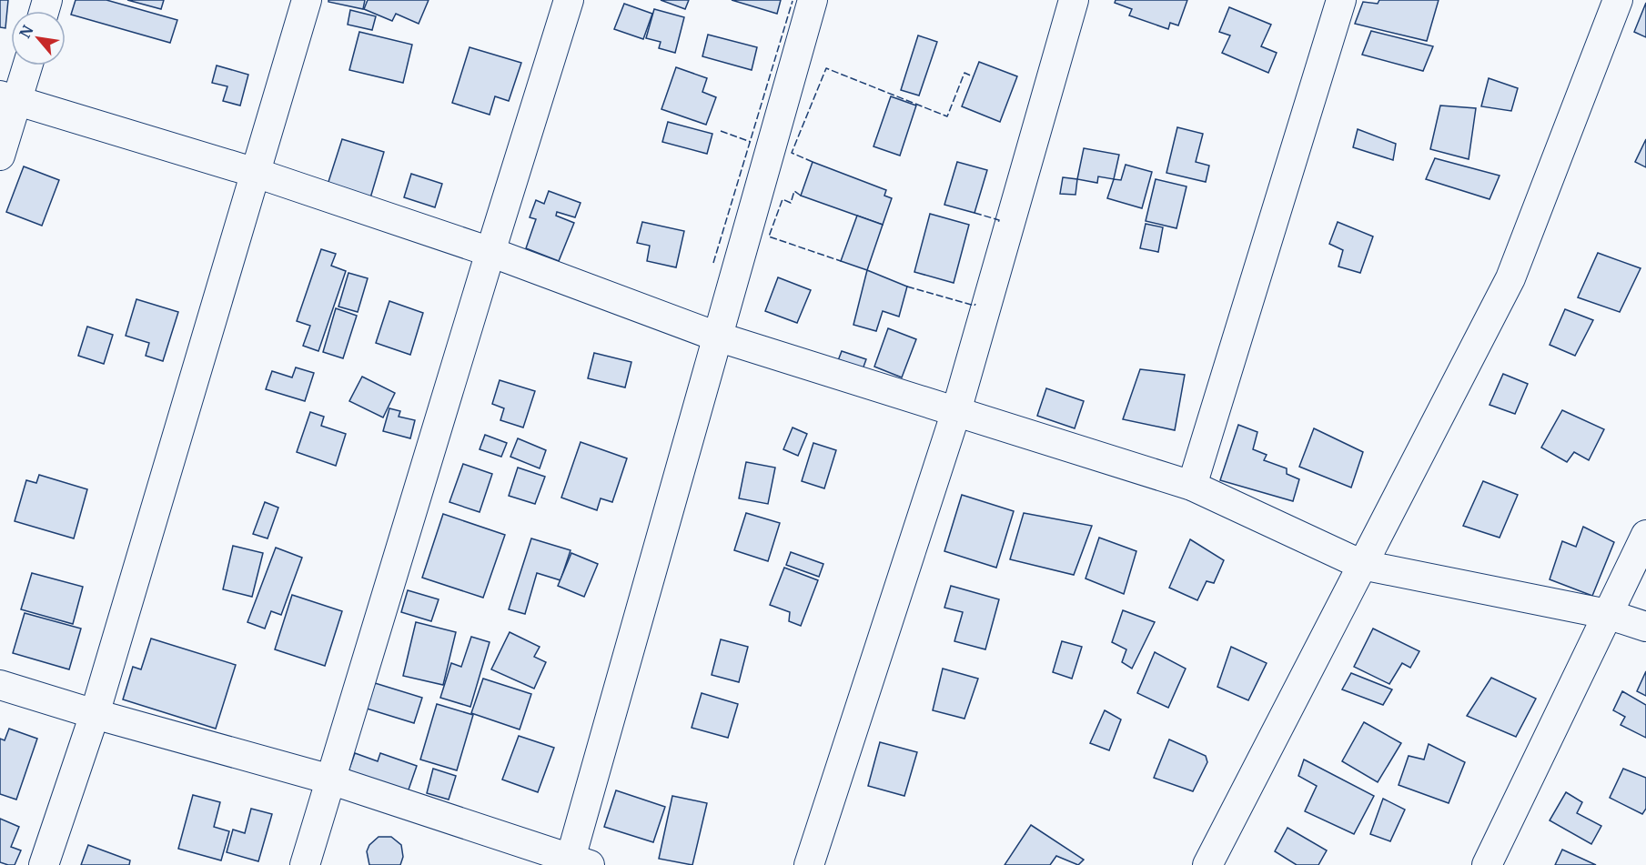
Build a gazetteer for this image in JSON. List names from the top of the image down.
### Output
{
  "north": "top left"
}
